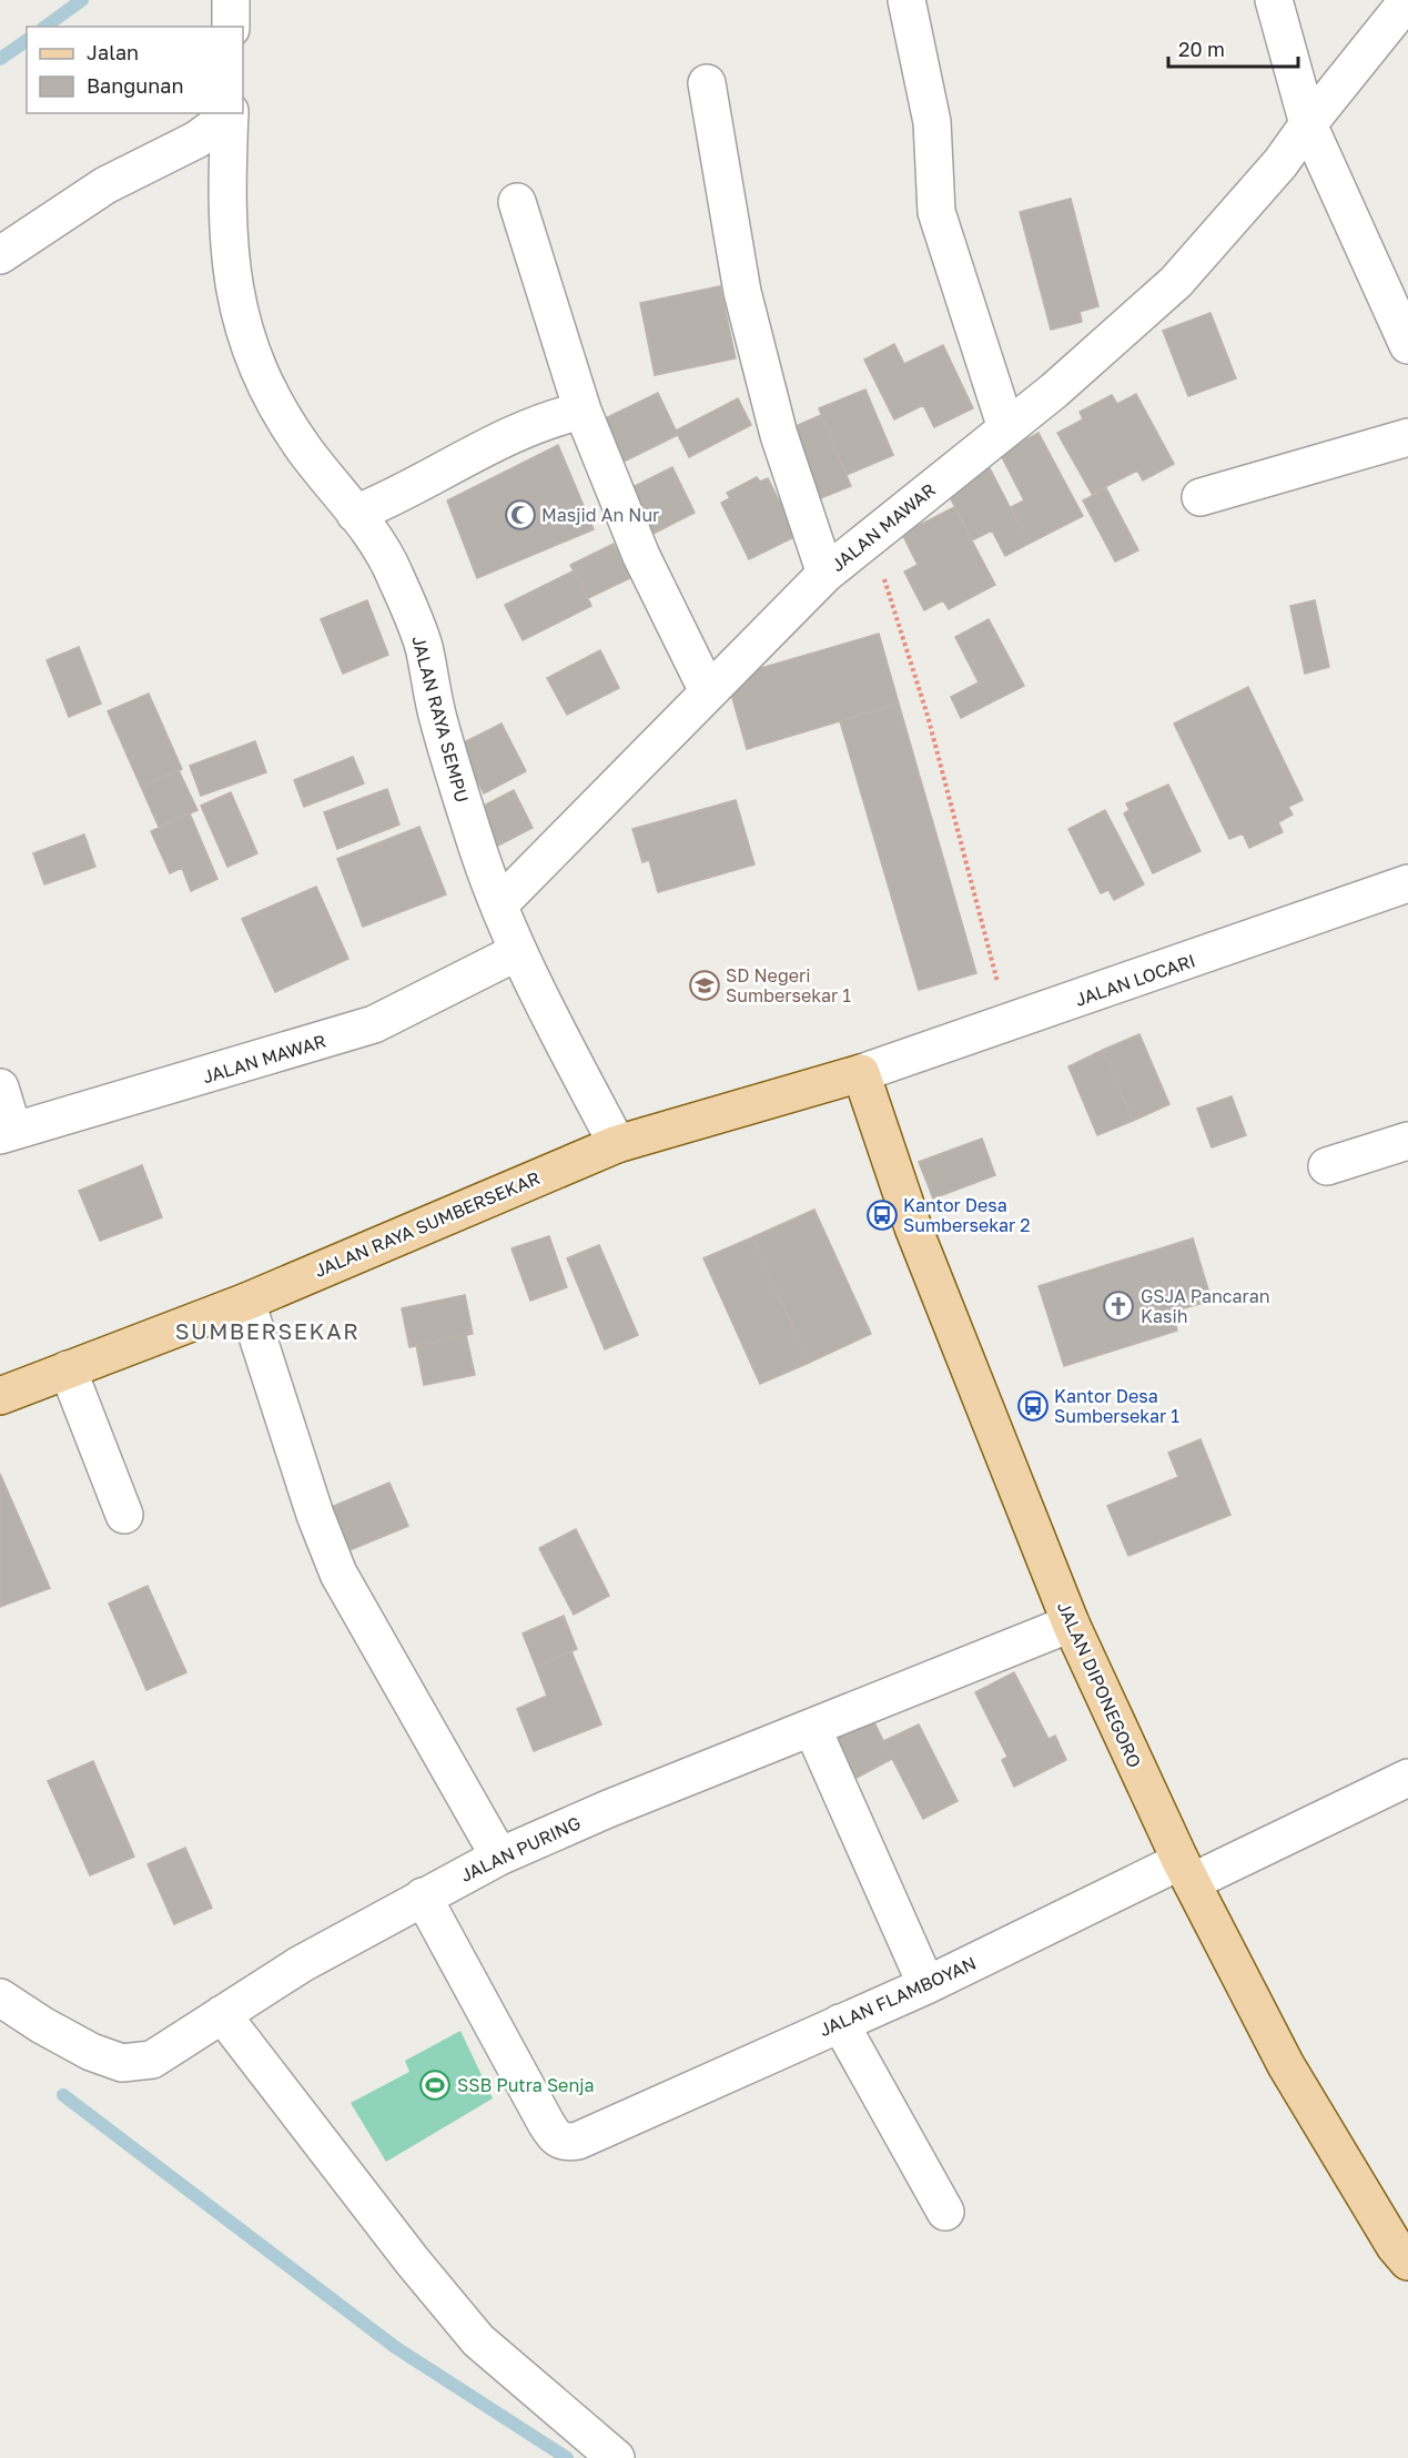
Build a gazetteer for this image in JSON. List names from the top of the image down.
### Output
{
  "streets": {
    "main road": ["JALAN RAYA SUMBERSEKAR", "JALAN DIPONEGORO"],
    "street": [
      "JALAN MAWAR",
      "JALAN RAYA SEMPU",
      "JALAN LOCARI",
      "JALAN PURING",
      "JALAN FLAMBOYAN"
    ]
  },
  "crossings": [
    ["JALAN MAWAR", "JALAN RAYA SEMPU"],
    ["JALAN RAYA SEMPU", "JALAN RAYA SUMBERSEKAR"],
    ["JALAN LOCARI", "JALAN RAYA SUMBERSEKAR"],
    ["JALAN LOCARI", "JALAN DIPONEGORO"],
    ["JALAN RAYA SUMBERSEKAR", "JALAN DIPONEGORO"],
    ["JALAN DIPONEGORO", "JALAN PURING"],
    ["JALAN DIPONEGORO", "JALAN FLAMBOYAN"],
    ["JALAN PURING", "JALAN FLAMBOYAN"]
  ],
  "districts": ["SUMBERSEKAR"],
  "places": {
    "mosque": ["Masjid An Nur"],
    "school or university": ["SD Negeri Sumbersekar 1"],
    "bus stop": ["Kantor Desa Sumbersekar 2", "Kantor Desa Sumbersekar 1"],
    "church": ["GSJA Pancaran Kasih"],
    "sports": ["SSB Putra Senja"]
  },
  "legend": ["Jalan", "Bangunan"],
  "scale_bar": "20 m"
}
